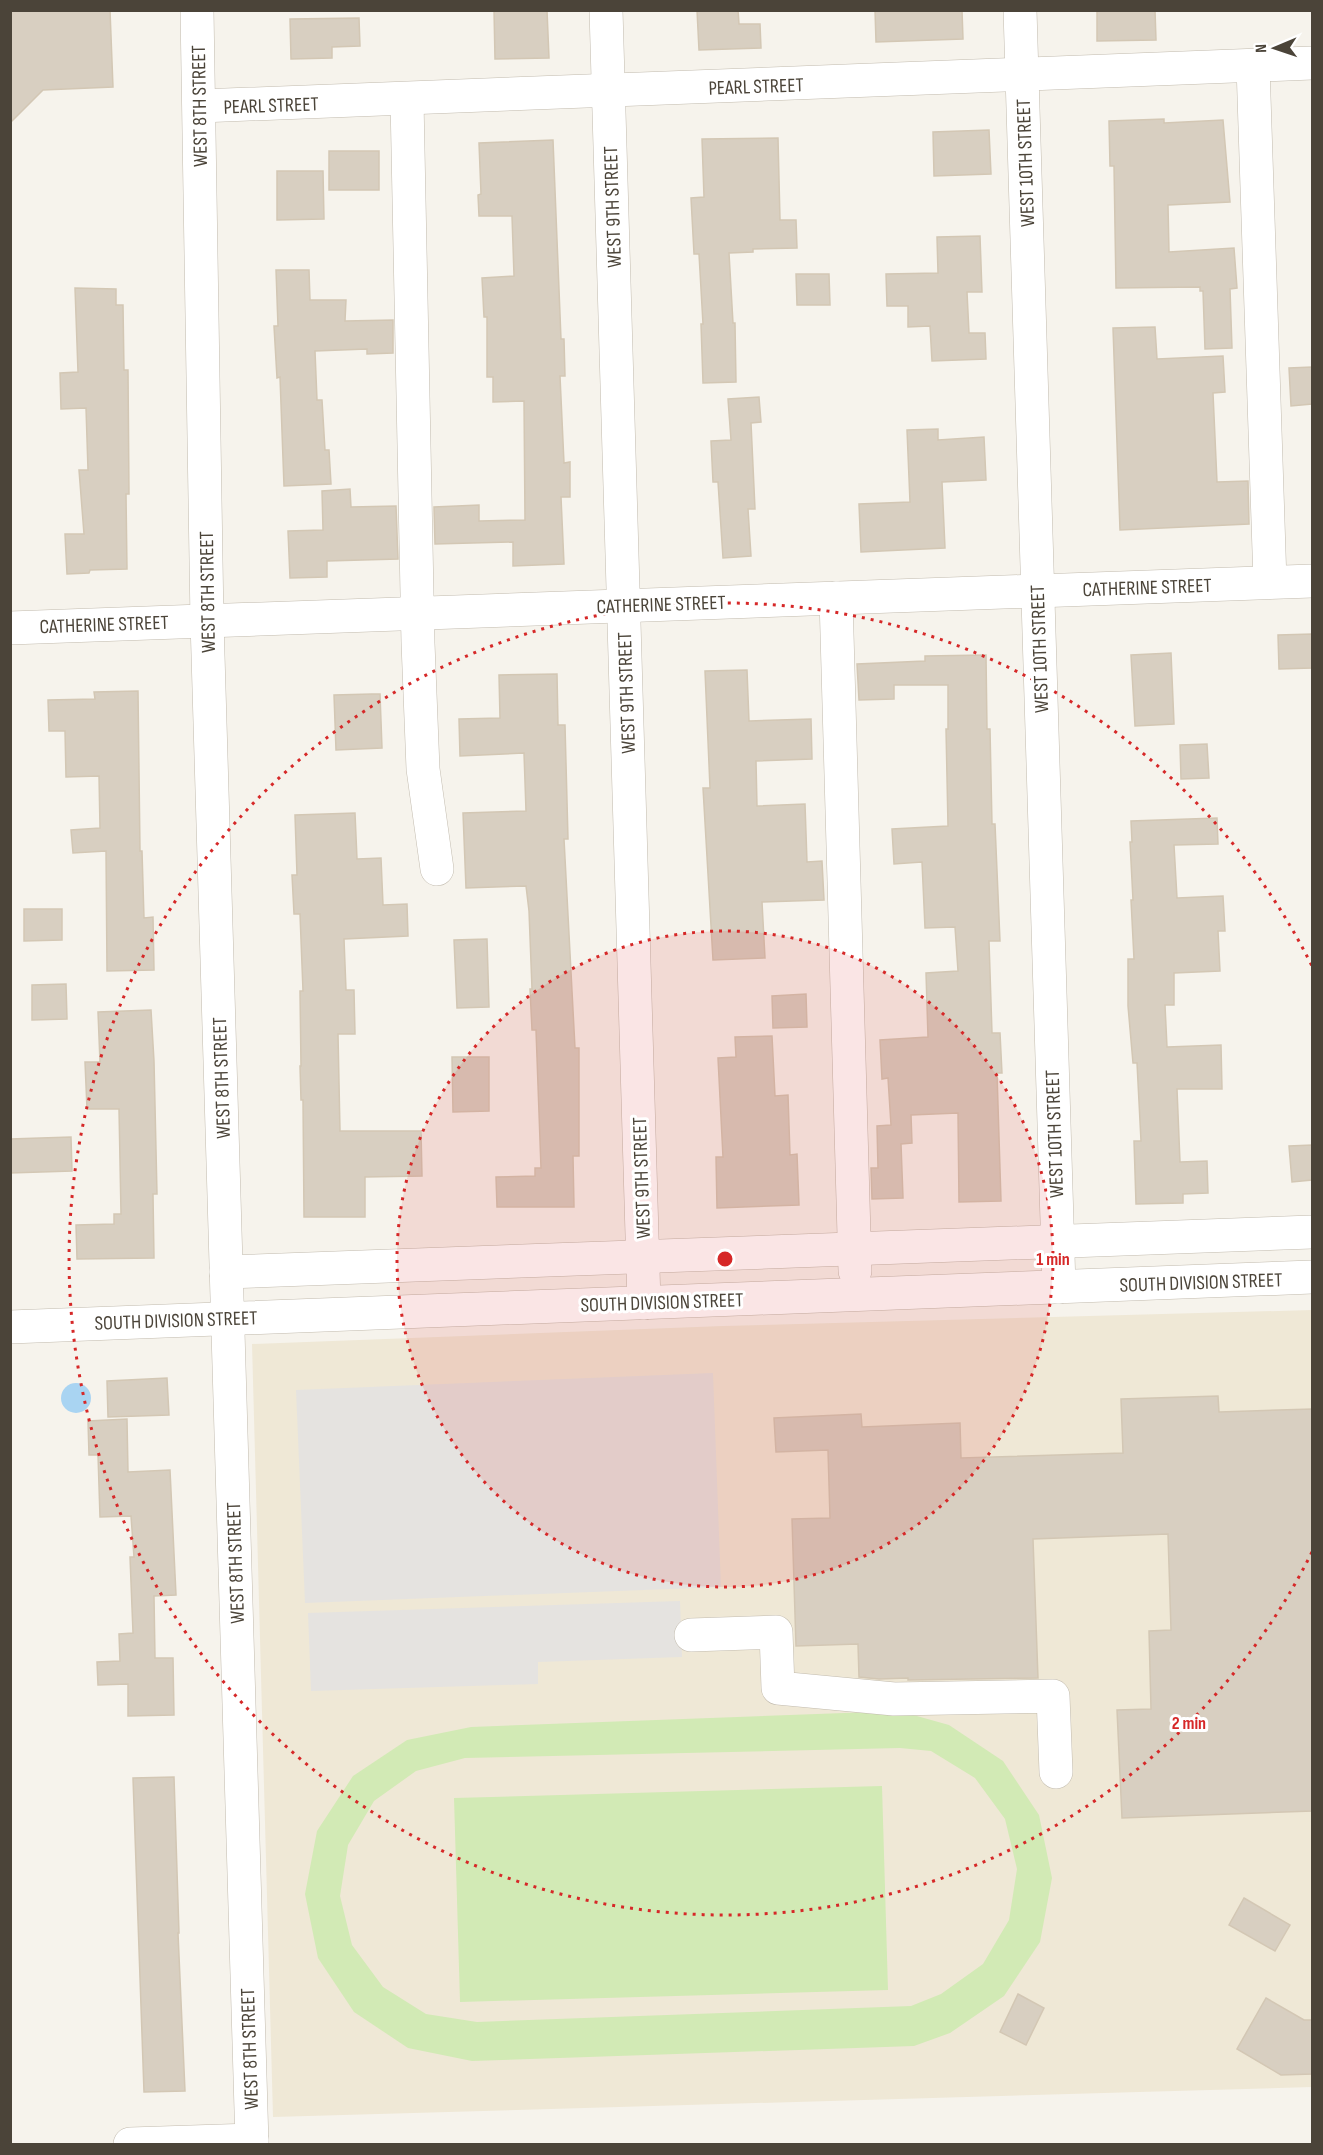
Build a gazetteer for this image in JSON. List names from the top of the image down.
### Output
{
  "streets": {
    "street": [
      "PEARL STREET",
      "WEST 8TH STREET",
      "WEST 10TH STREET",
      "WEST 9TH STREET",
      "CATHERINE STREET",
      "SOUTH DIVISION STREET"
    ]
  },
  "crossings": [
    ["PEARL STREET", "WEST 8TH STREET"],
    ["PEARL STREET", "WEST 10TH STREET"],
    ["PEARL STREET", "WEST 9TH STREET"],
    ["WEST 8TH STREET", "CATHERINE STREET"],
    ["WEST 8TH STREET", "SOUTH DIVISION STREET"],
    ["WEST 10TH STREET", "CATHERINE STREET"],
    ["WEST 10TH STREET", "SOUTH DIVISION STREET"],
    ["WEST 9TH STREET", "CATHERINE STREET"],
    ["WEST 9TH STREET", "SOUTH DIVISION STREET"]
  ],
  "north": "left",
  "rings": ["1 min", "2 min"]
}
